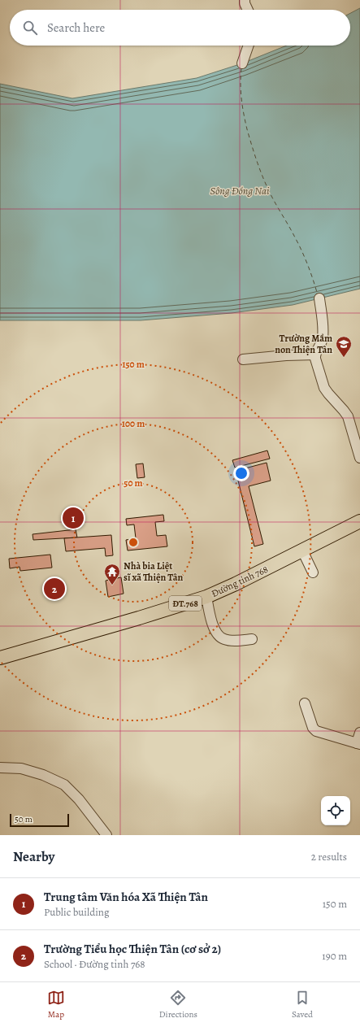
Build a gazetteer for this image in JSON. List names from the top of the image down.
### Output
{
  "streets": {
    "main road": ["Đường tỉnh 768", "ĐT.768"]
  },
  "water": ["Sông Đồng Nai"],
  "places": {
    "school or university": ["Trường Mầm non Thiện Tân"],
    "temple": ["Nhà bia Liệt sĩ xã Thiện Tân"]
  },
  "scale_bar": "50 m",
  "page": {
    "search": "Search here",
    "pins": ["1", "2"],
    "scale": "50 m",
    "heading": ["Nearby", "2 results"],
    "list": [
      {
        "mark": "1",
        "name": "Trung tâm Văn hóa Xã Thiện Tân",
        "note": "Public building",
        "value": "150 m"
      },
      {
        "mark": "2",
        "name": "Trường Tiểu học Thiện Tân (cơ sở 2)",
        "note": "School · Đường tỉnh 768",
        "value": "190 m"
      }
    ],
    "nav": ["Map", "Directions", "Saved"]
  },
  "rings": ["150 m", "100 m", "50 m"]
}
